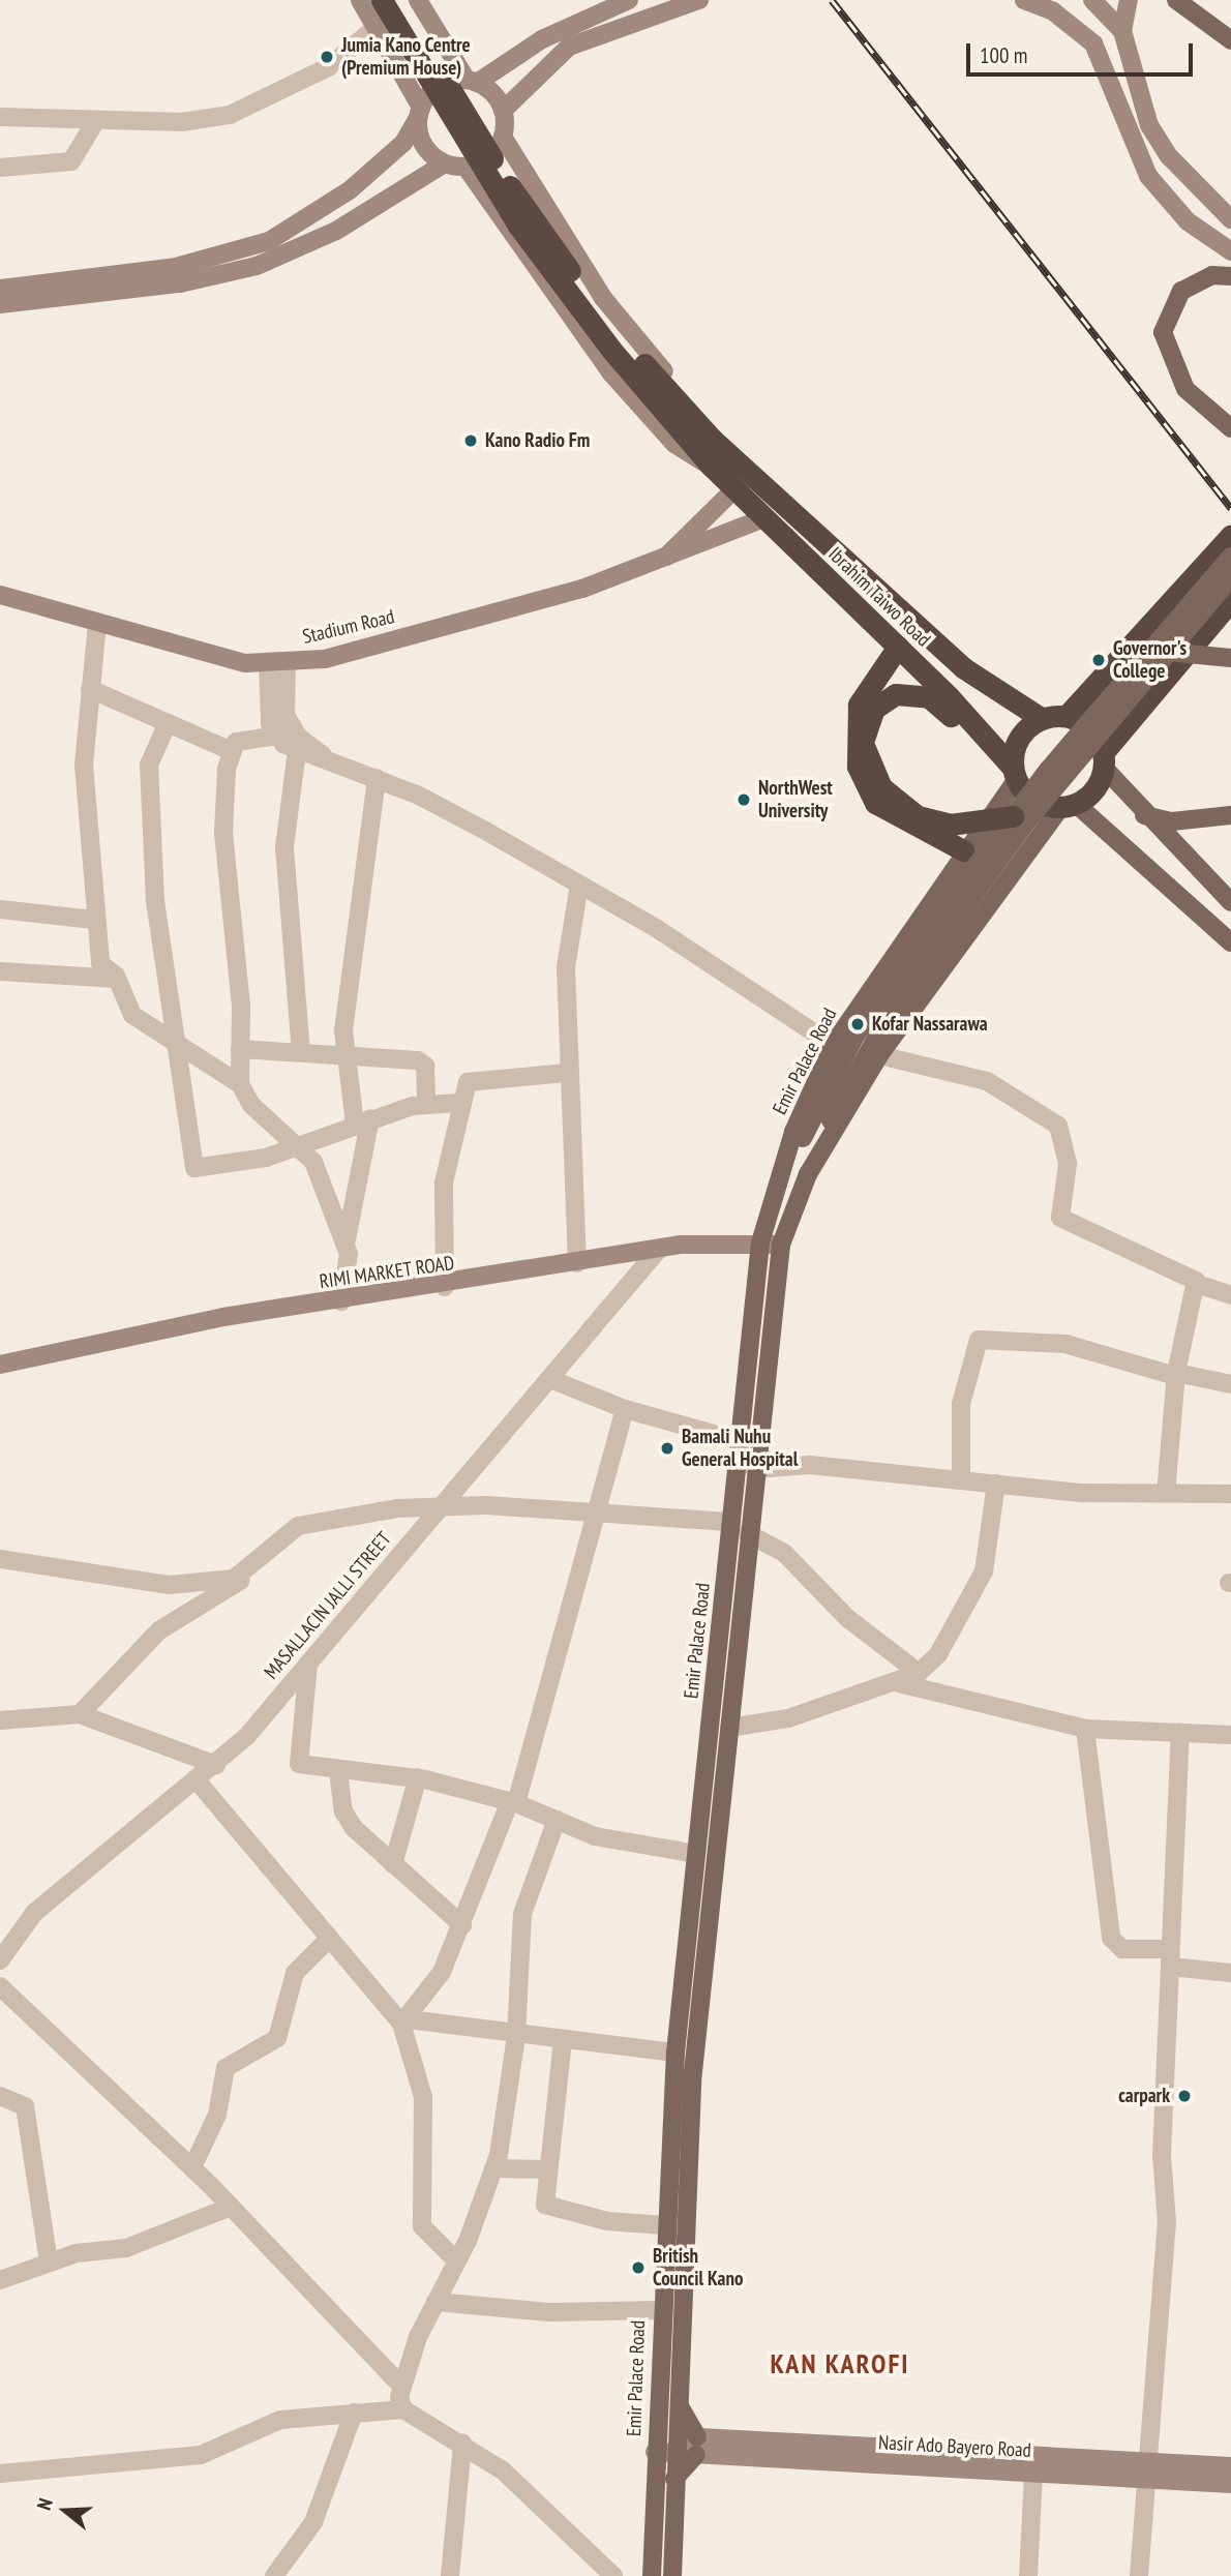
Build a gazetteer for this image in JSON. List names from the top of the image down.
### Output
{
  "streets": {
    "highway": ["Ibrahim Taiwo Road"],
    "main road": [
      "Stadium Road",
      "Emir Palace Road",
      "RIMI MARKET ROAD",
      "Nasir Ado Bayero Road"
    ],
    "street": ["MASALLACIN JALLI STREET"]
  },
  "crossings": [
    ["Ibrahim Taiwo Road", "Stadium Road"],
    ["Ibrahim Taiwo Road", "Emir Palace Road"],
    ["Emir Palace Road", "RIMI MARKET ROAD"],
    ["Emir Palace Road", "Nasir Ado Bayero Road"],
    ["RIMI MARKET ROAD", "MASALLACIN JALLI STREET"]
  ],
  "districts": ["KAN KAROFI"],
  "places": [
    "Jumia Kano Centre (Premium House)",
    "Kano Radio Fm",
    "Governor's College",
    "NorthWest University",
    "Kofar Nassarawa",
    "Bamali Nuhu General Hospital",
    "carpark",
    "British Council Kano"
  ],
  "scale_bar": "100 m",
  "north": "left"
}
